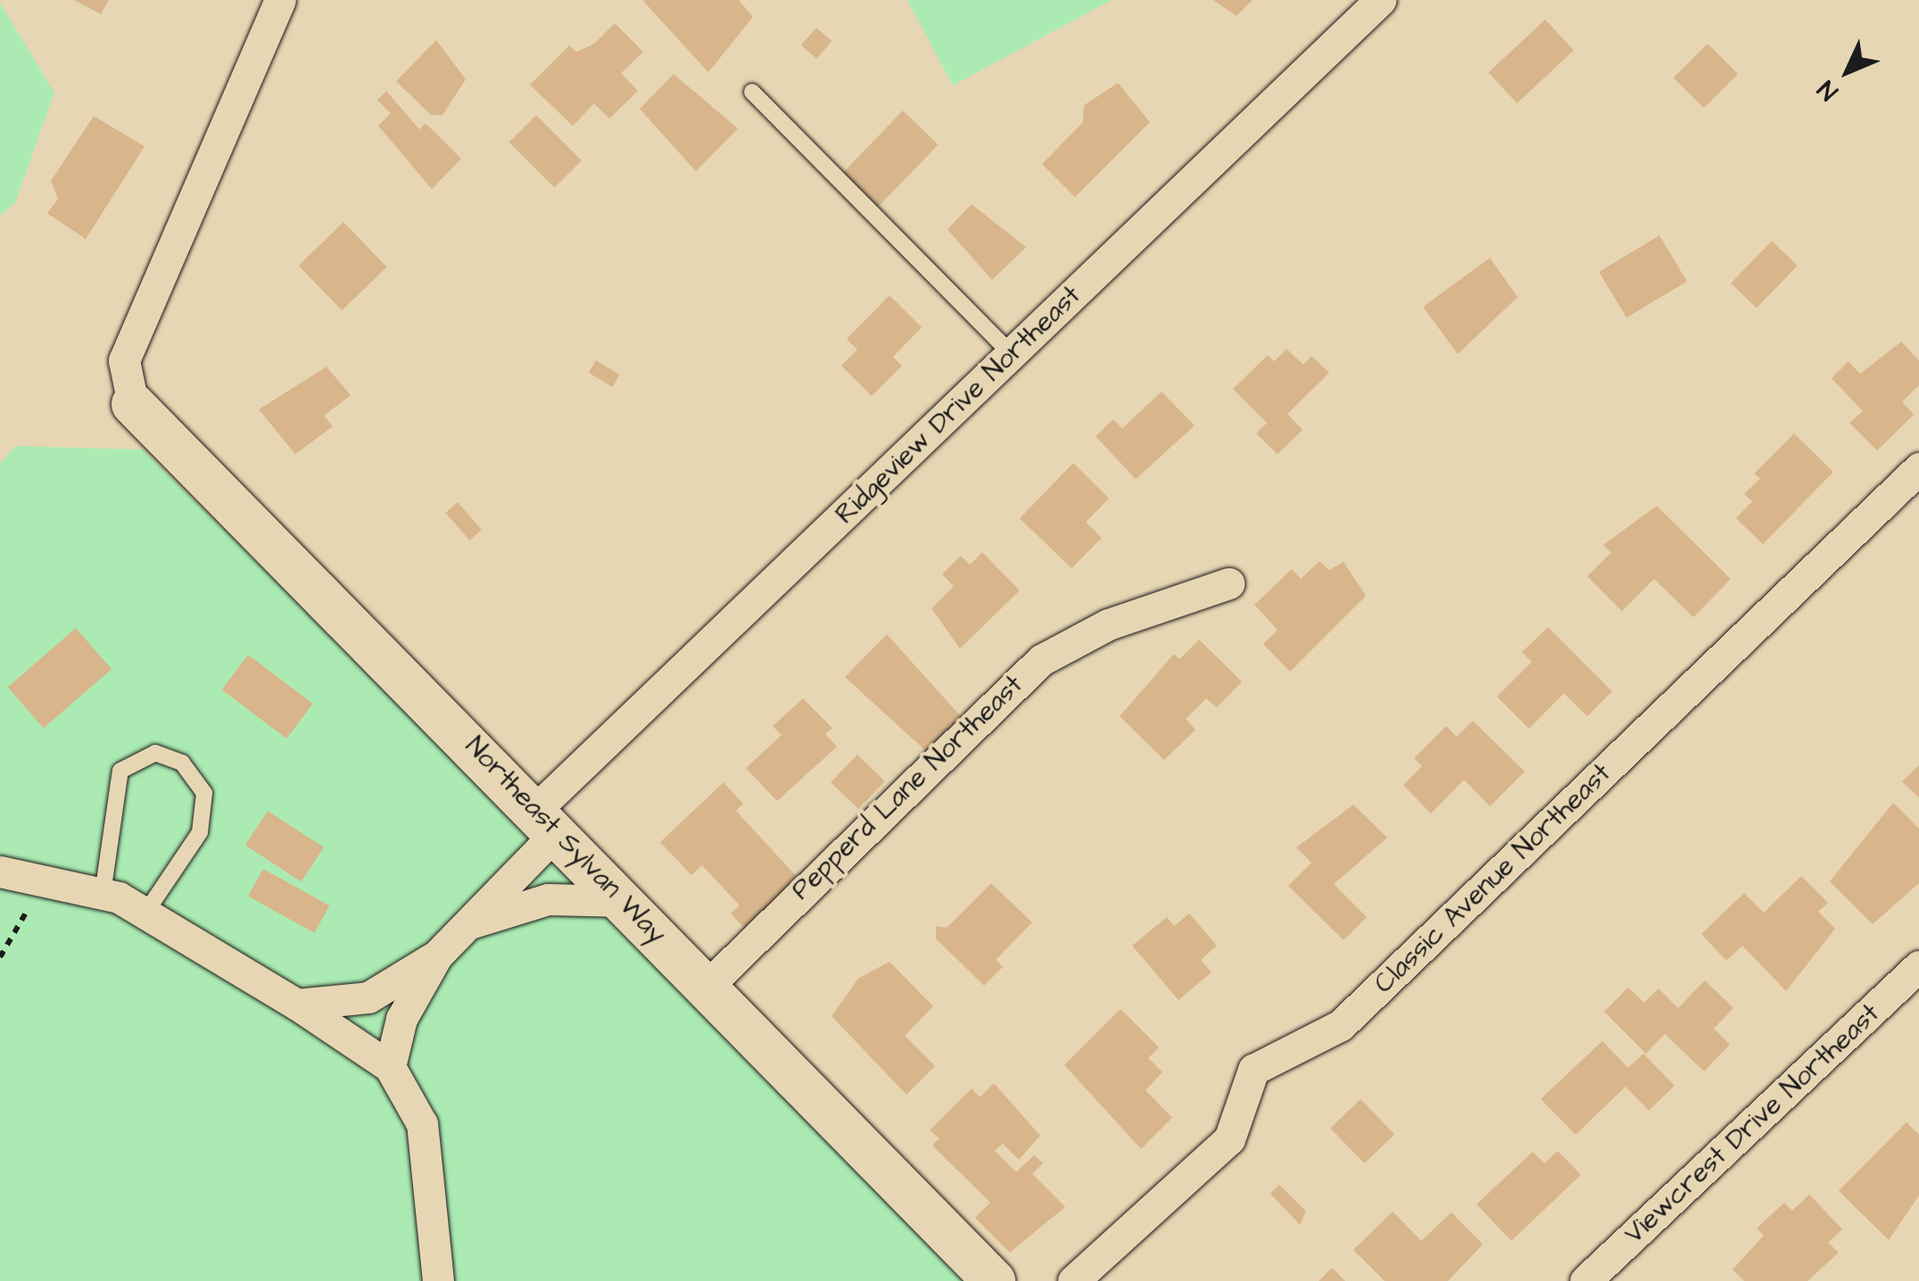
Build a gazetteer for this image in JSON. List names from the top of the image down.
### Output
{
  "streets": {
    "main road": ["Northeast Sylvan Way"],
    "street": [
      "Ridgeview Drive Northeast",
      "Pepperd Lane Northeast",
      "Classic Avenue Northeast",
      "Viewcrest Drive Northeast"
    ]
  },
  "crossings": [
    ["Ridgeview Drive Northeast", "Northeast Sylvan Way"],
    ["Pepperd Lane Northeast", "Northeast Sylvan Way"]
  ],
  "north": "bottom left"
}
